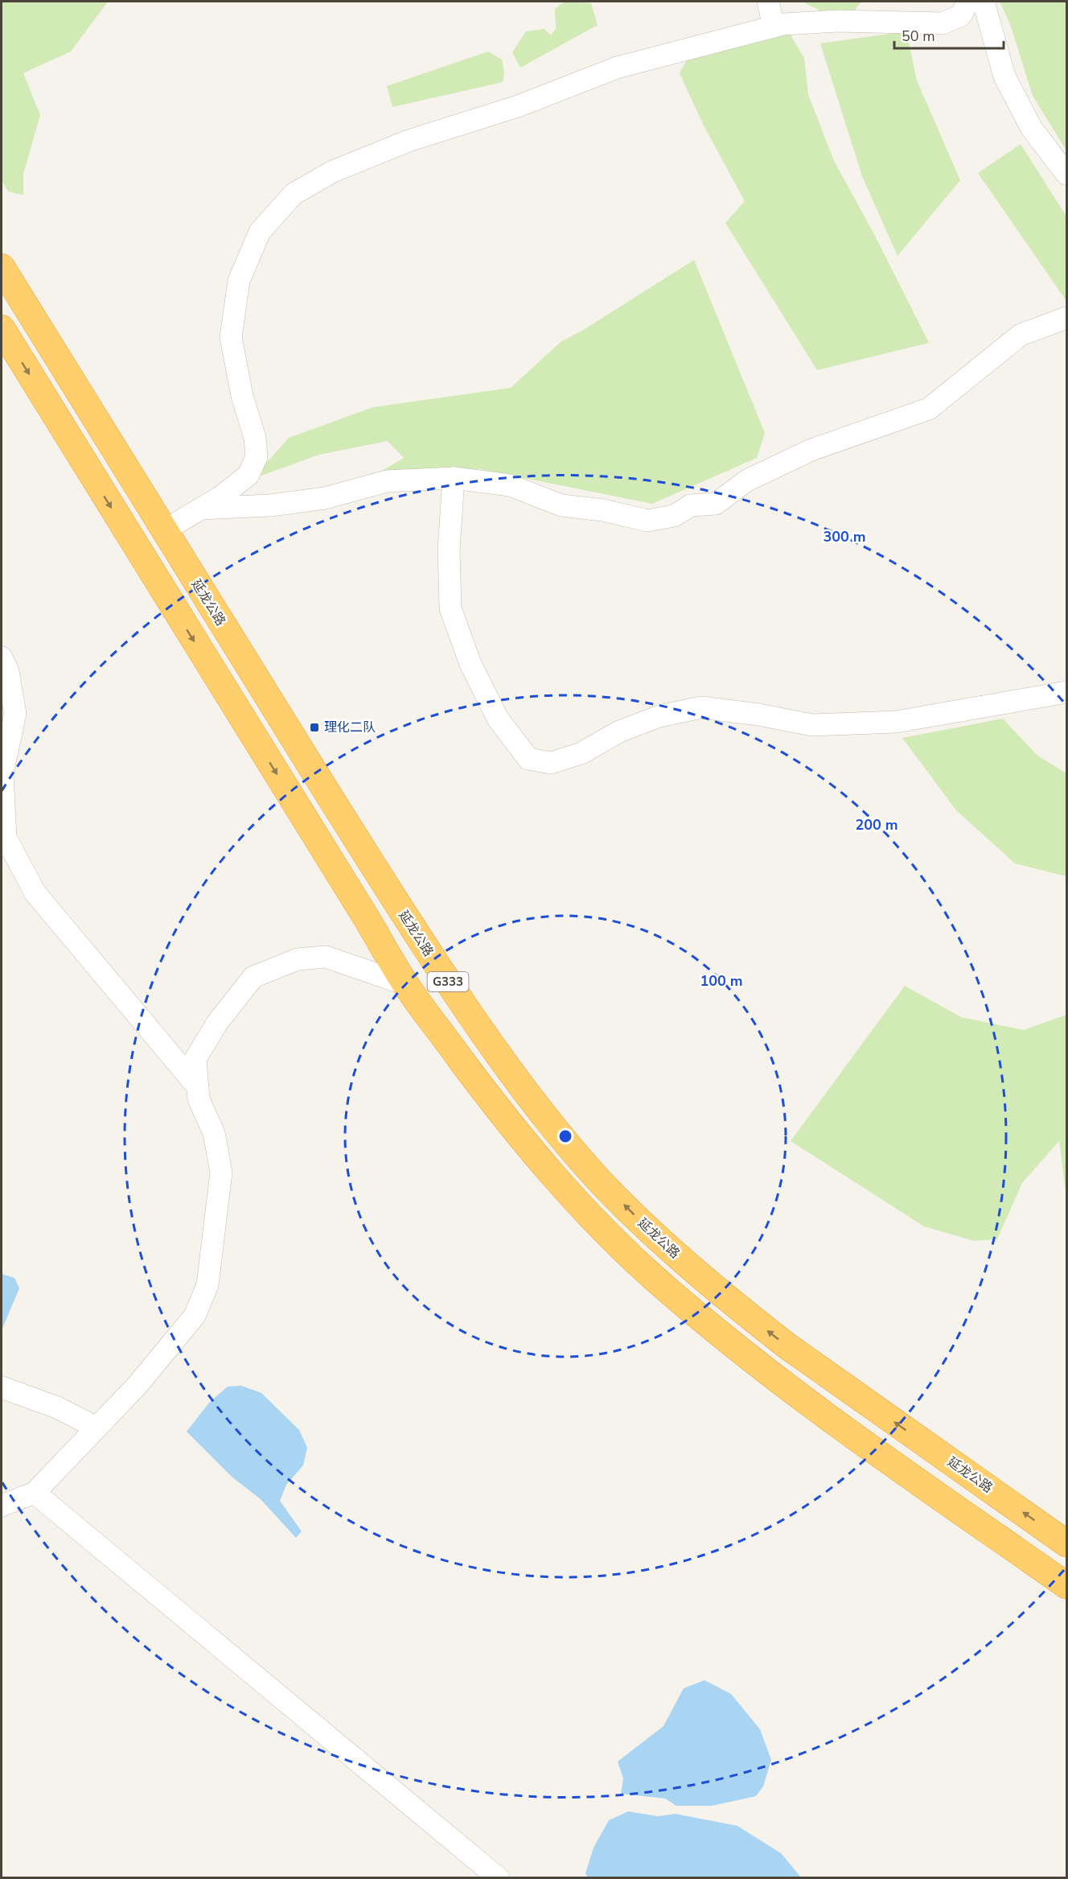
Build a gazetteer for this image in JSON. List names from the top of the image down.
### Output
{
  "streets": {
    "highway": ["延龙公路", "G333"]
  },
  "places": {
    "transit": ["理化二队"]
  },
  "scale_bar": "50 m",
  "rings": ["300 m", "200 m", "100 m"]
}
